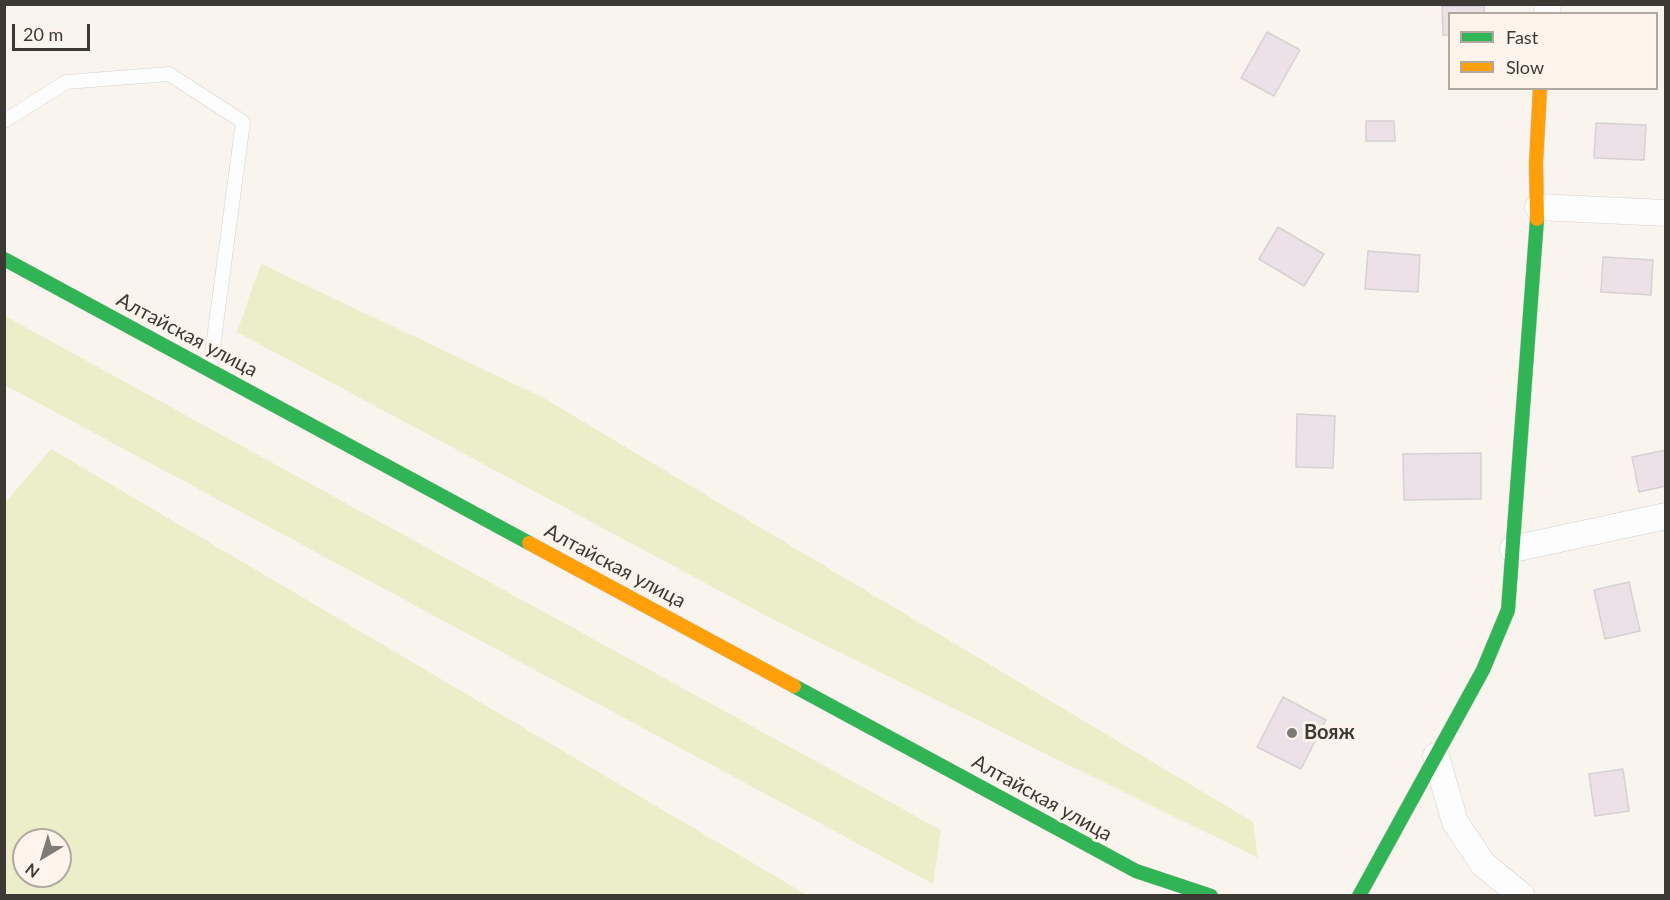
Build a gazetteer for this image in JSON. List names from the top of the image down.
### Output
{
  "streets": {
    "main road": ["Алтайская улица"]
  },
  "places": ["Вояж"],
  "legend": ["Fast", "Slow"],
  "scale_bar": "20 m",
  "north": "bottom left"
}
